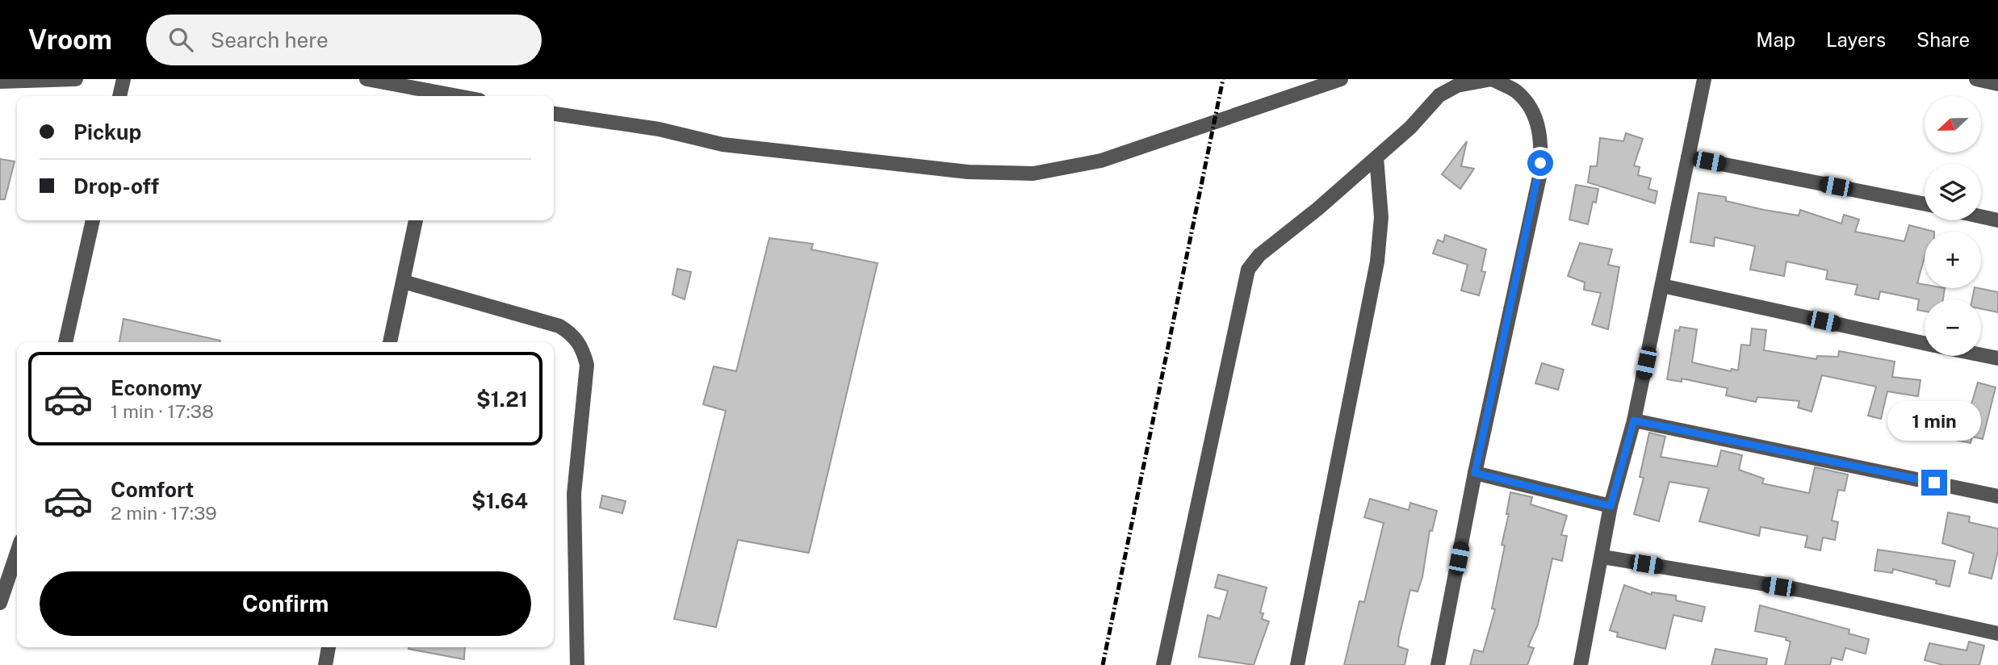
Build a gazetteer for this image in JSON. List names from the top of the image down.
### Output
{
  "north": "left",
  "page": {
    "header": "Vroom",
    "search": "Search here",
    "nav": ["Map", "Layers", "Share"],
    "map_buttons": ["+", "−"],
    "banner": ["Pickup", "Drop-off"],
    "list": [
      {
        "name": "Economy",
        "note": "1 min · 17:38",
        "value": "$1.21"
      },
      {
        "name": "Comfort",
        "note": "2 min · 17:39",
        "value": "$1.64"
      }
    ],
    "bubble": "1 min",
    "buttons": "Confirm"
  }
}
